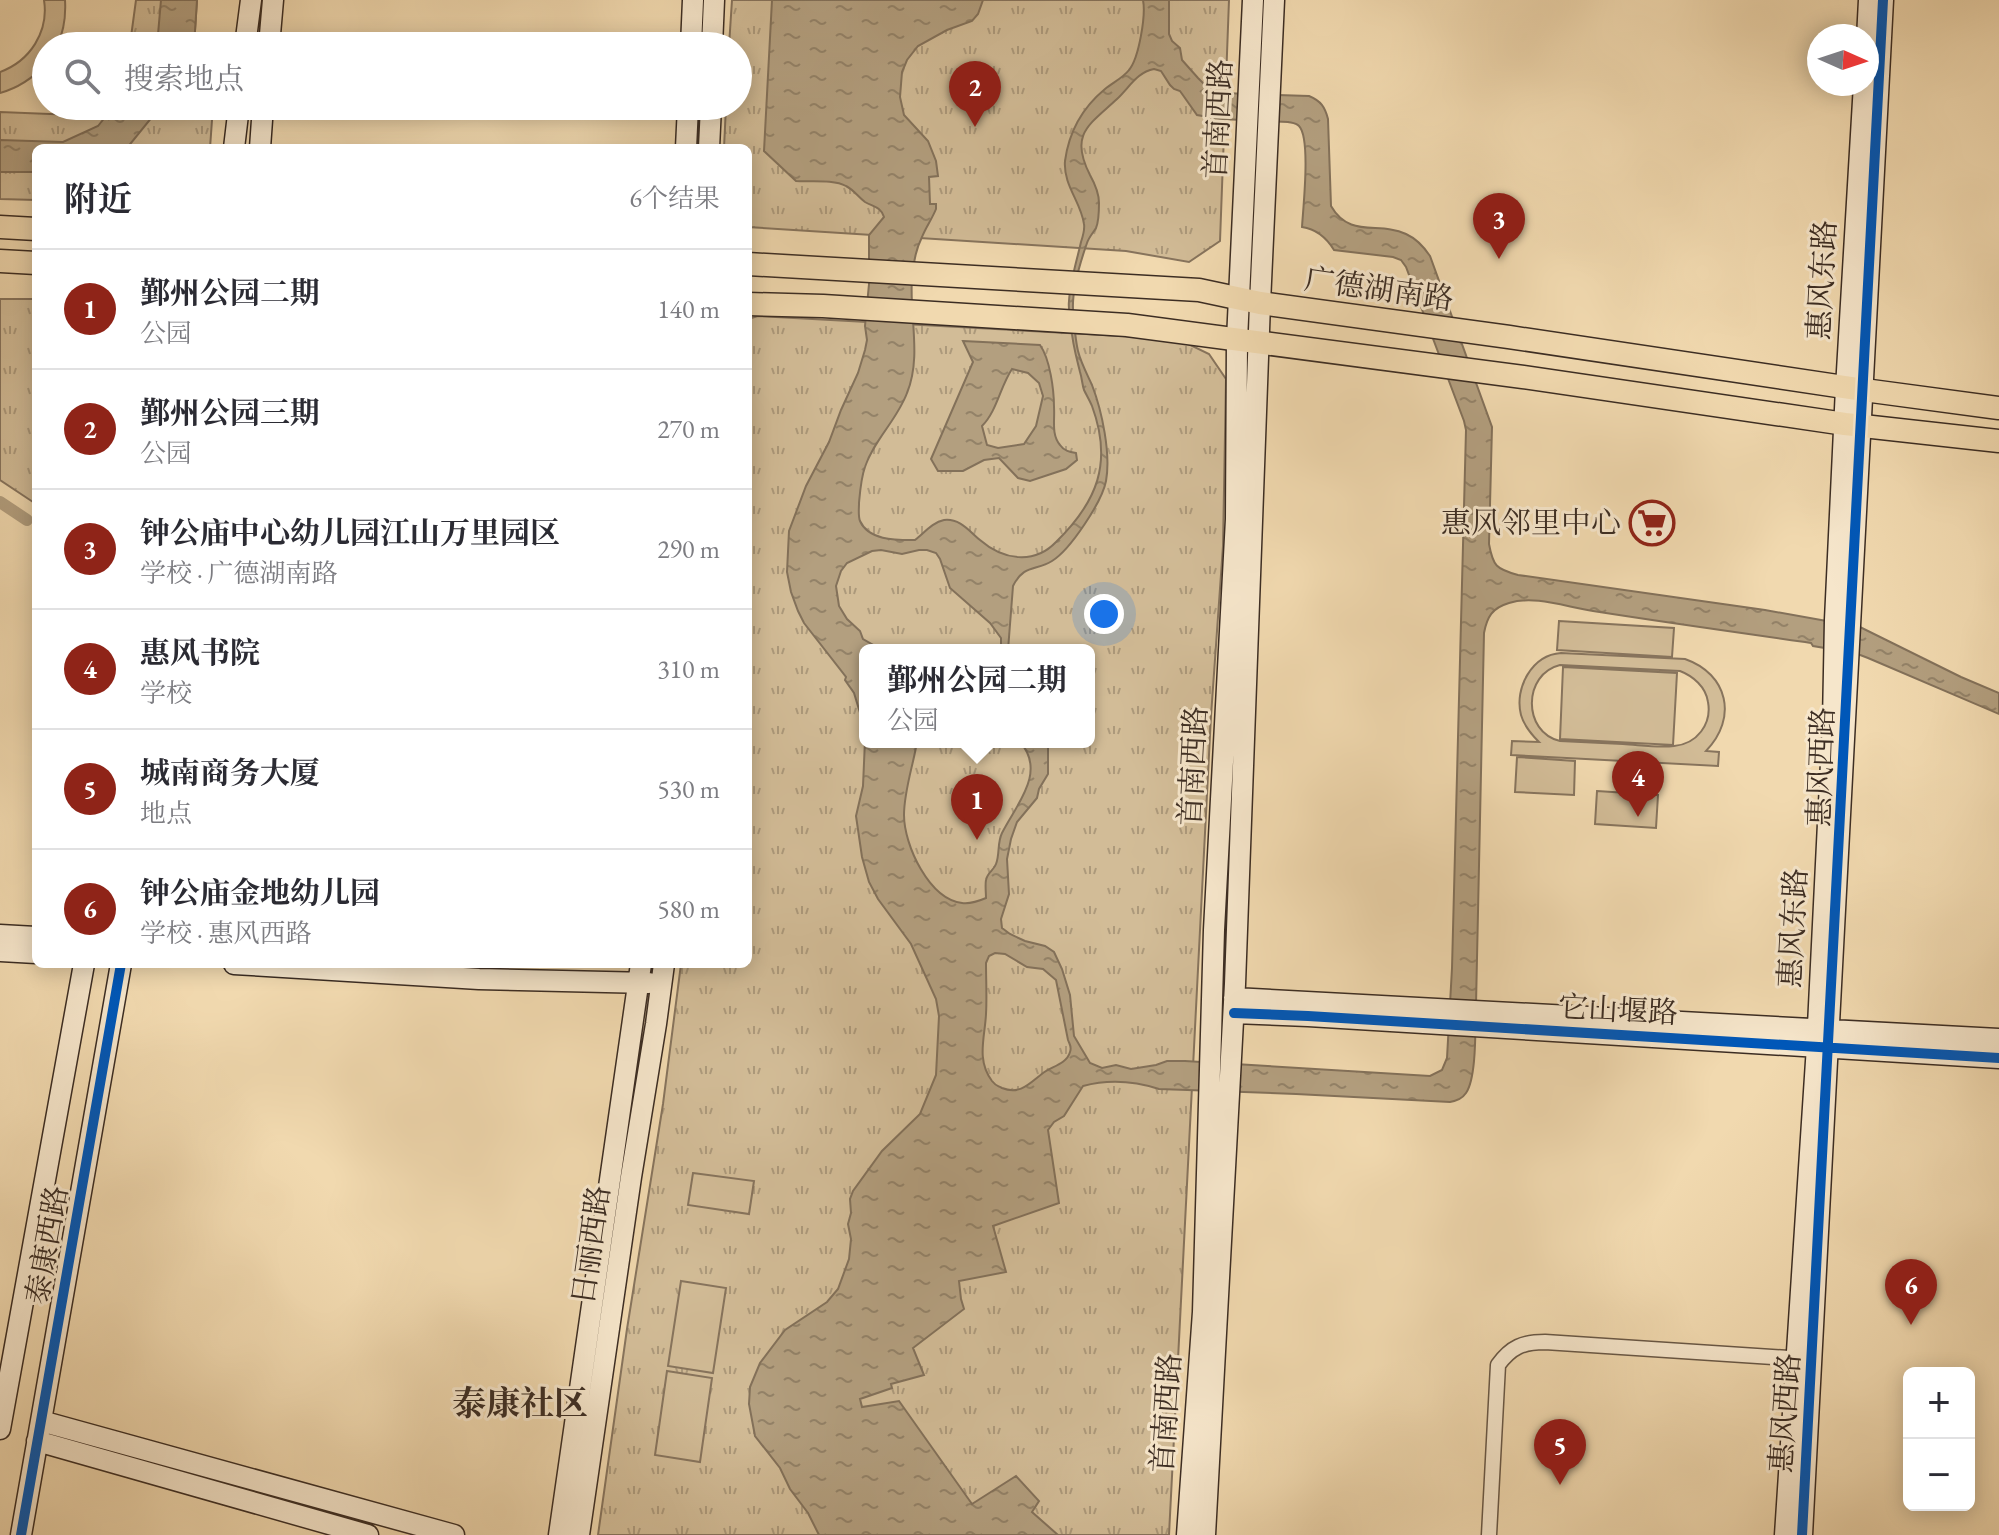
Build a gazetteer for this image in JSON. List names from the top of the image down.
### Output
{
  "streets": {
    "main road": ["广德湖南路"],
    "street": [
      "首南西路",
      "惠风东路",
      "惠风西路",
      "它山堰路",
      "泰康西路",
      "日丽西路"
    ]
  },
  "crossings": [
    ["首南西路", "广德湖南路"],
    ["首南西路", "它山堰路"],
    ["惠风东路", "广德湖南路"],
    ["惠风东路", "惠风西路"],
    ["惠风东路", "它山堰路"]
  ],
  "districts": ["泰康社区"],
  "places": {
    "supermarket": ["惠风邻里中心"]
  },
  "north": "right",
  "page": {
    "search": "搜索地点",
    "pins": [
      "2",
      "3",
      "4",
      "1",
      "6",
      "5"
    ],
    "heading": ["附近", "6个结果"],
    "list": [
      {
        "mark": "1",
        "name": "鄞州公园二期",
        "note": "公园",
        "value": "140 m"
      },
      {
        "mark": "2",
        "name": "鄞州公园三期",
        "note": "公园",
        "value": "270 m"
      },
      {
        "mark": "3",
        "name": "钟公庙中心幼儿园江山万里园区",
        "note": "学校 · 广德湖南路",
        "value": "290 m"
      },
      {
        "mark": "4",
        "name": "惠风书院",
        "note": "学校",
        "value": "310 m"
      },
      {
        "mark": "5",
        "name": "城南商务大厦",
        "note": "地点",
        "value": "530 m"
      },
      {
        "mark": "6",
        "name": "钟公庙金地幼儿园",
        "note": "学校 · 惠风西路",
        "value": "580 m"
      }
    ],
    "popup": ["鄞州公园二期", "公园"],
    "map_buttons": ["+", "−"]
  }
}
